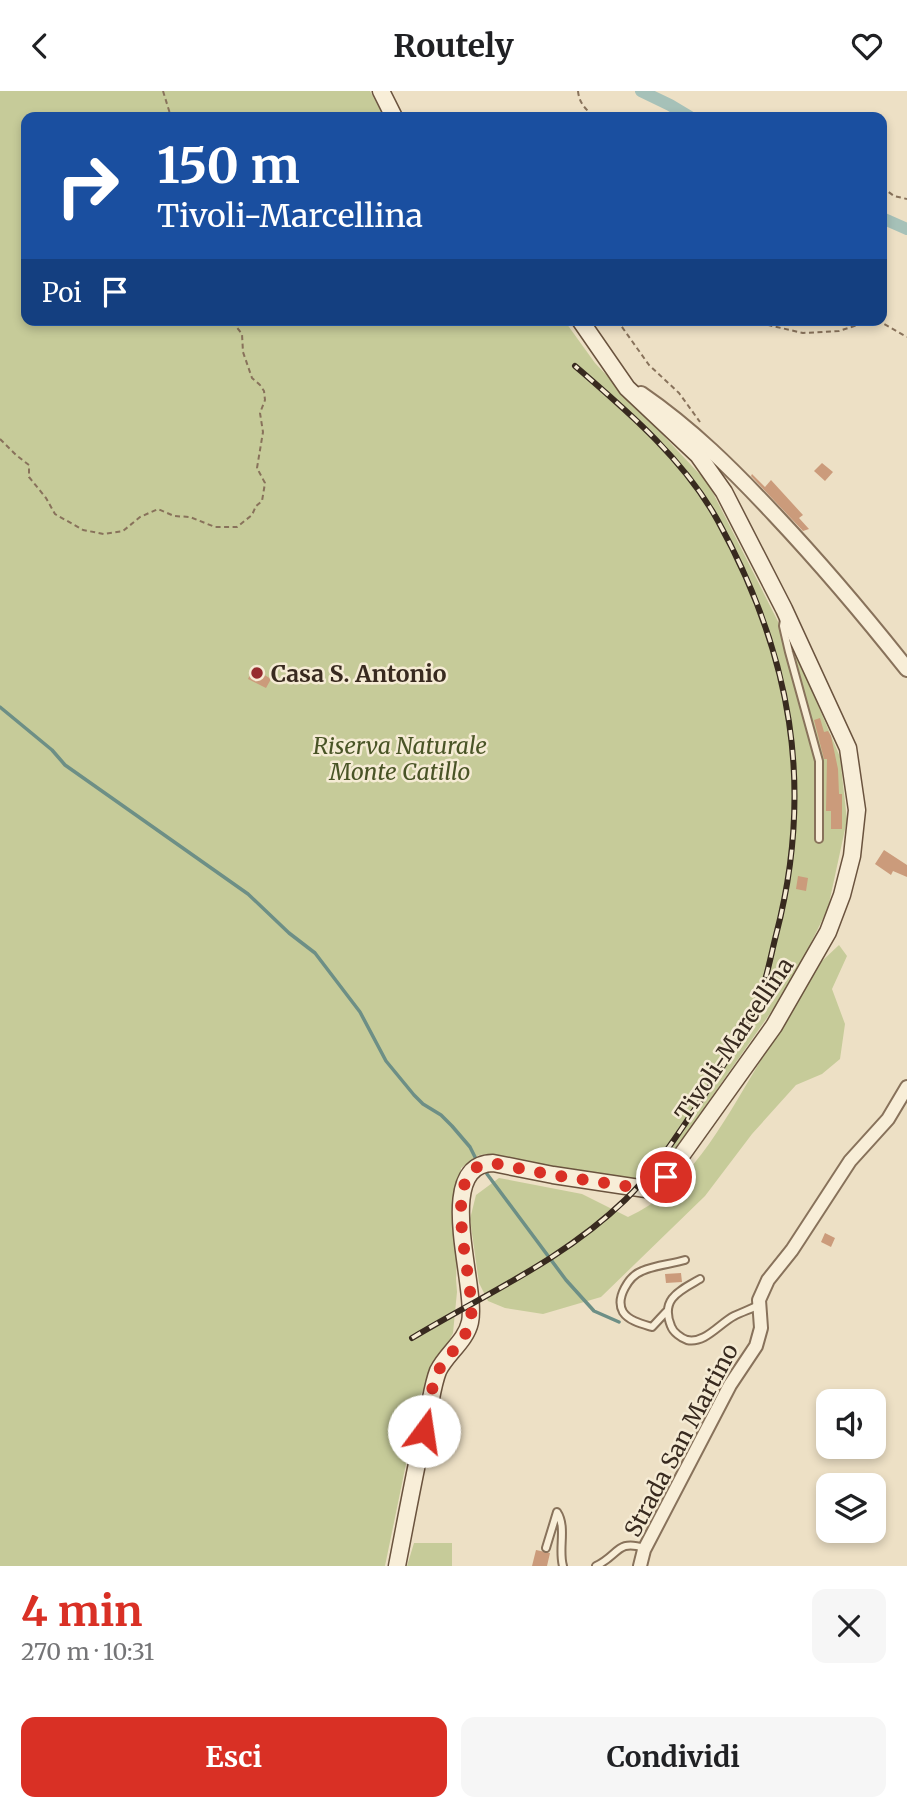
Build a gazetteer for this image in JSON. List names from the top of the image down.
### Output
{
  "streets": {
    "main road": ["Tivoli-Marcellina"],
    "street": ["Strada San Martino"]
  },
  "parks": ["Riserva Naturale Monte Catillo"],
  "places": ["Casa S. Antonio"],
  "page": {
    "header": "Routely",
    "turn": ["150 m", "Tivoli-Marcellina"],
    "then": "Poi",
    "heading": ["4 min", "270 m · 10:31"],
    "buttons": ["Esci", "Condividi"]
  }
}
